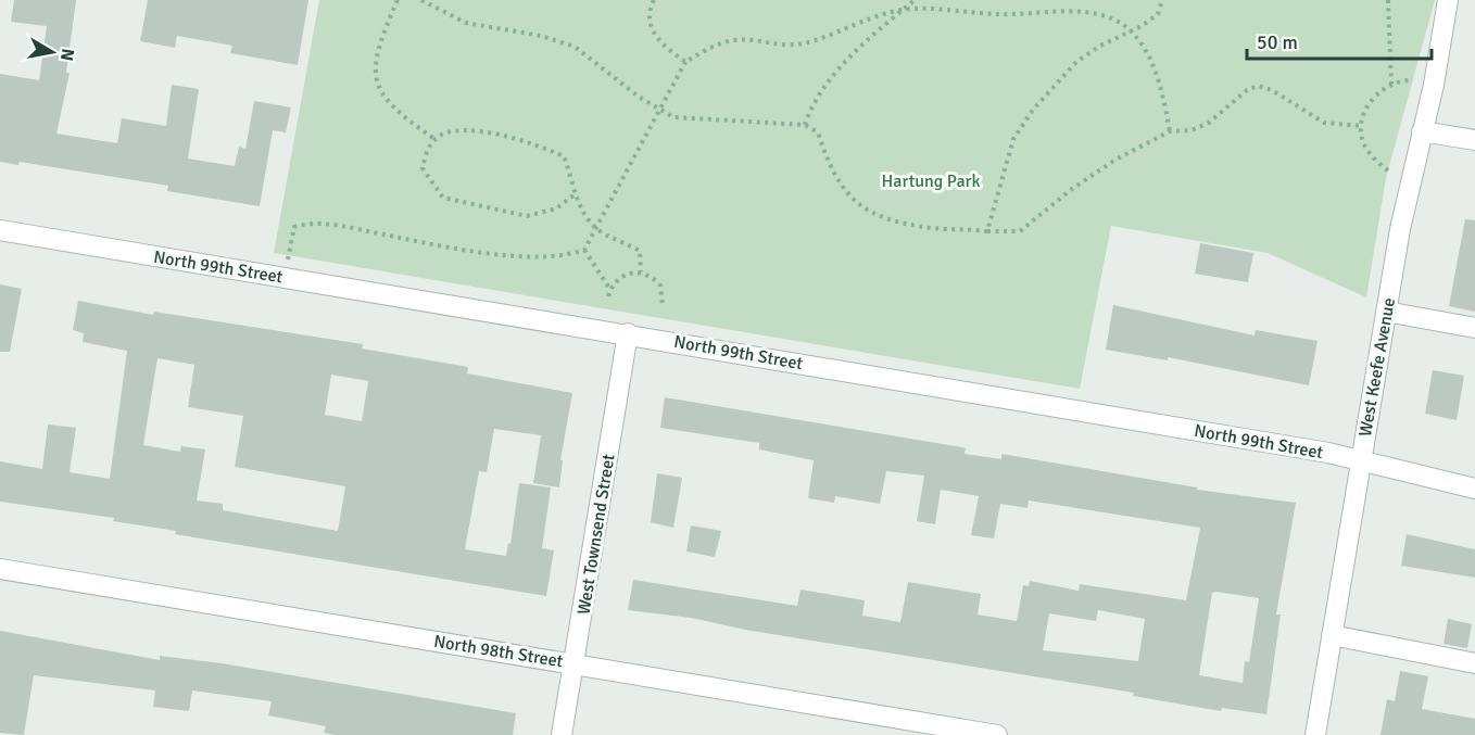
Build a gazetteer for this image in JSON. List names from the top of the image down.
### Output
{
  "streets": {
    "street": [
      "North 99th Street",
      "West Keefe Avenue",
      "West Townsend Street",
      "North 98th Street"
    ]
  },
  "crossings": [
    ["North 99th Street", "West Keefe Avenue"],
    ["North 99th Street", "West Townsend Street"],
    ["West Townsend Street", "North 98th Street"]
  ],
  "parks": ["Hartung Park"],
  "scale_bar": "50 m",
  "north": "right"
}
